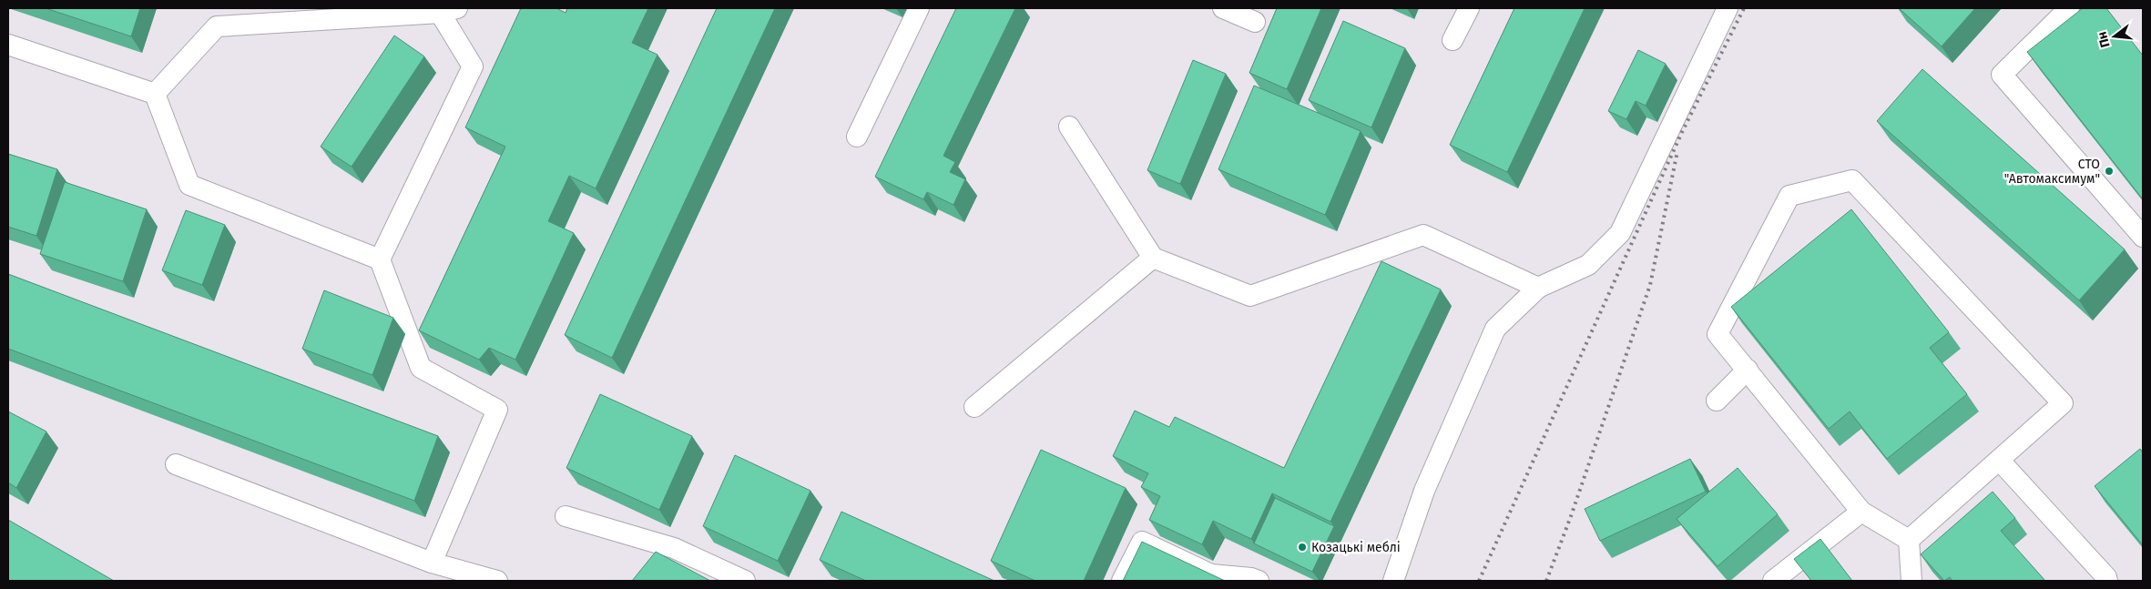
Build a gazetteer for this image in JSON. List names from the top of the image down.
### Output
{
  "places": ["СТО \"Автомаксимум\"", "Козацькі меблі"],
  "north": "left"
}
